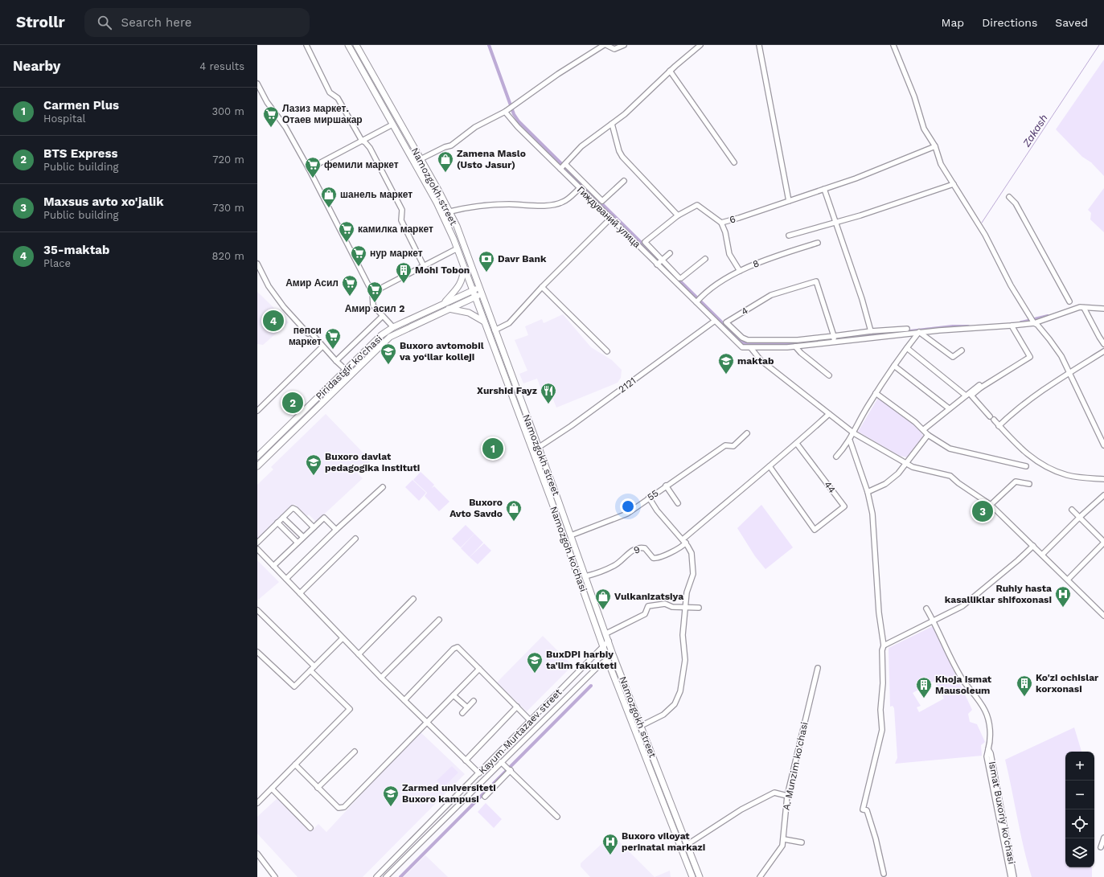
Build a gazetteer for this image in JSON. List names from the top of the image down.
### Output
{
  "streets": {
    "main road": ["Namozgokh street", "Piridastgir ko'chasi", "Namozgoh ko'chasi"],
    "street": [
      "Гиждуваний улица",
      "6",
      "8",
      "4",
      "2121",
      "44",
      "55",
      "9",
      "Kayum Murtazaev street",
      "A. Munzim ko'chasi",
      "Ismat Buxoriy ko'chasi"
    ]
  },
  "crossings": [
    ["Namozgokh street", "Piridastgir ko'chasi"],
    ["Namozgokh street", "2121"],
    ["Namozgokh street", "55"],
    ["Namozgokh street", "Namozgoh ko'chasi"],
    ["Namozgokh street", "9"],
    ["Namozgokh street", "Kayum Murtazaev street"],
    ["Гиждуваний улица", "6"],
    ["Гиждуваний улица", "8"],
    ["Гиждуваний улица", "2121"],
    ["44", "9"],
    ["Namozgoh ko'chasi", "Kayum Murtazaev street"]
  ],
  "water": ["Zakash"],
  "places": {
    "supermarket": [
      "Лазиз маркет. Отаев миршакар",
      "фемили маркет",
      "камилка маркет",
      "нур маркет",
      "Амир Асил",
      "Амир асил 2",
      "пепси маркет"
    ],
    "shop": [
      "Zamena Maslo (Usto Jasur)",
      "шанель маркет",
      "Buxoro Avto Savdo",
      "Vulkanizatsiya"
    ],
    "bank": ["Davr Bank"],
    "building": ["Mohi Tobon", "Ko'zi ochislar korxonasi", "Khoja Ismat Mausoleum"],
    "school or university": [
      "Buxoro avtomobil va yo‘llar kolleji",
      "maktab",
      "Buxoro davlat pedagogika instituti",
      "BuxDPI harbiy ta'lim fakulteti",
      "Zarmed universiteti Buxoro kampusi"
    ],
    "restaurant": ["Xurshid Fayz"],
    "hospital": ["Ruhiy hasta kasalliklar shifoxonasi", "Buxoro viloyat perinatal markazi"]
  },
  "page": {
    "header": "Strollr",
    "search": "Search here",
    "nav": ["Map", "Directions", "Saved"],
    "heading": ["Nearby", "4 results"],
    "list": [
      {
        "mark": "1",
        "name": "Carmen Plus",
        "note": "Hospital",
        "value": "300 m"
      },
      {
        "mark": "2",
        "name": "BTS Express",
        "note": "Public building",
        "value": "720 m"
      },
      {
        "mark": "3",
        "name": "Maxsus avto xo'jalik",
        "note": "Public building",
        "value": "730 m"
      },
      {
        "mark": "4",
        "name": "35-maktab",
        "note": "Place",
        "value": "820 m"
      }
    ],
    "pins": [
      "4",
      "2",
      "1",
      "3"
    ],
    "map_buttons": ["+", "−"]
  }
}
